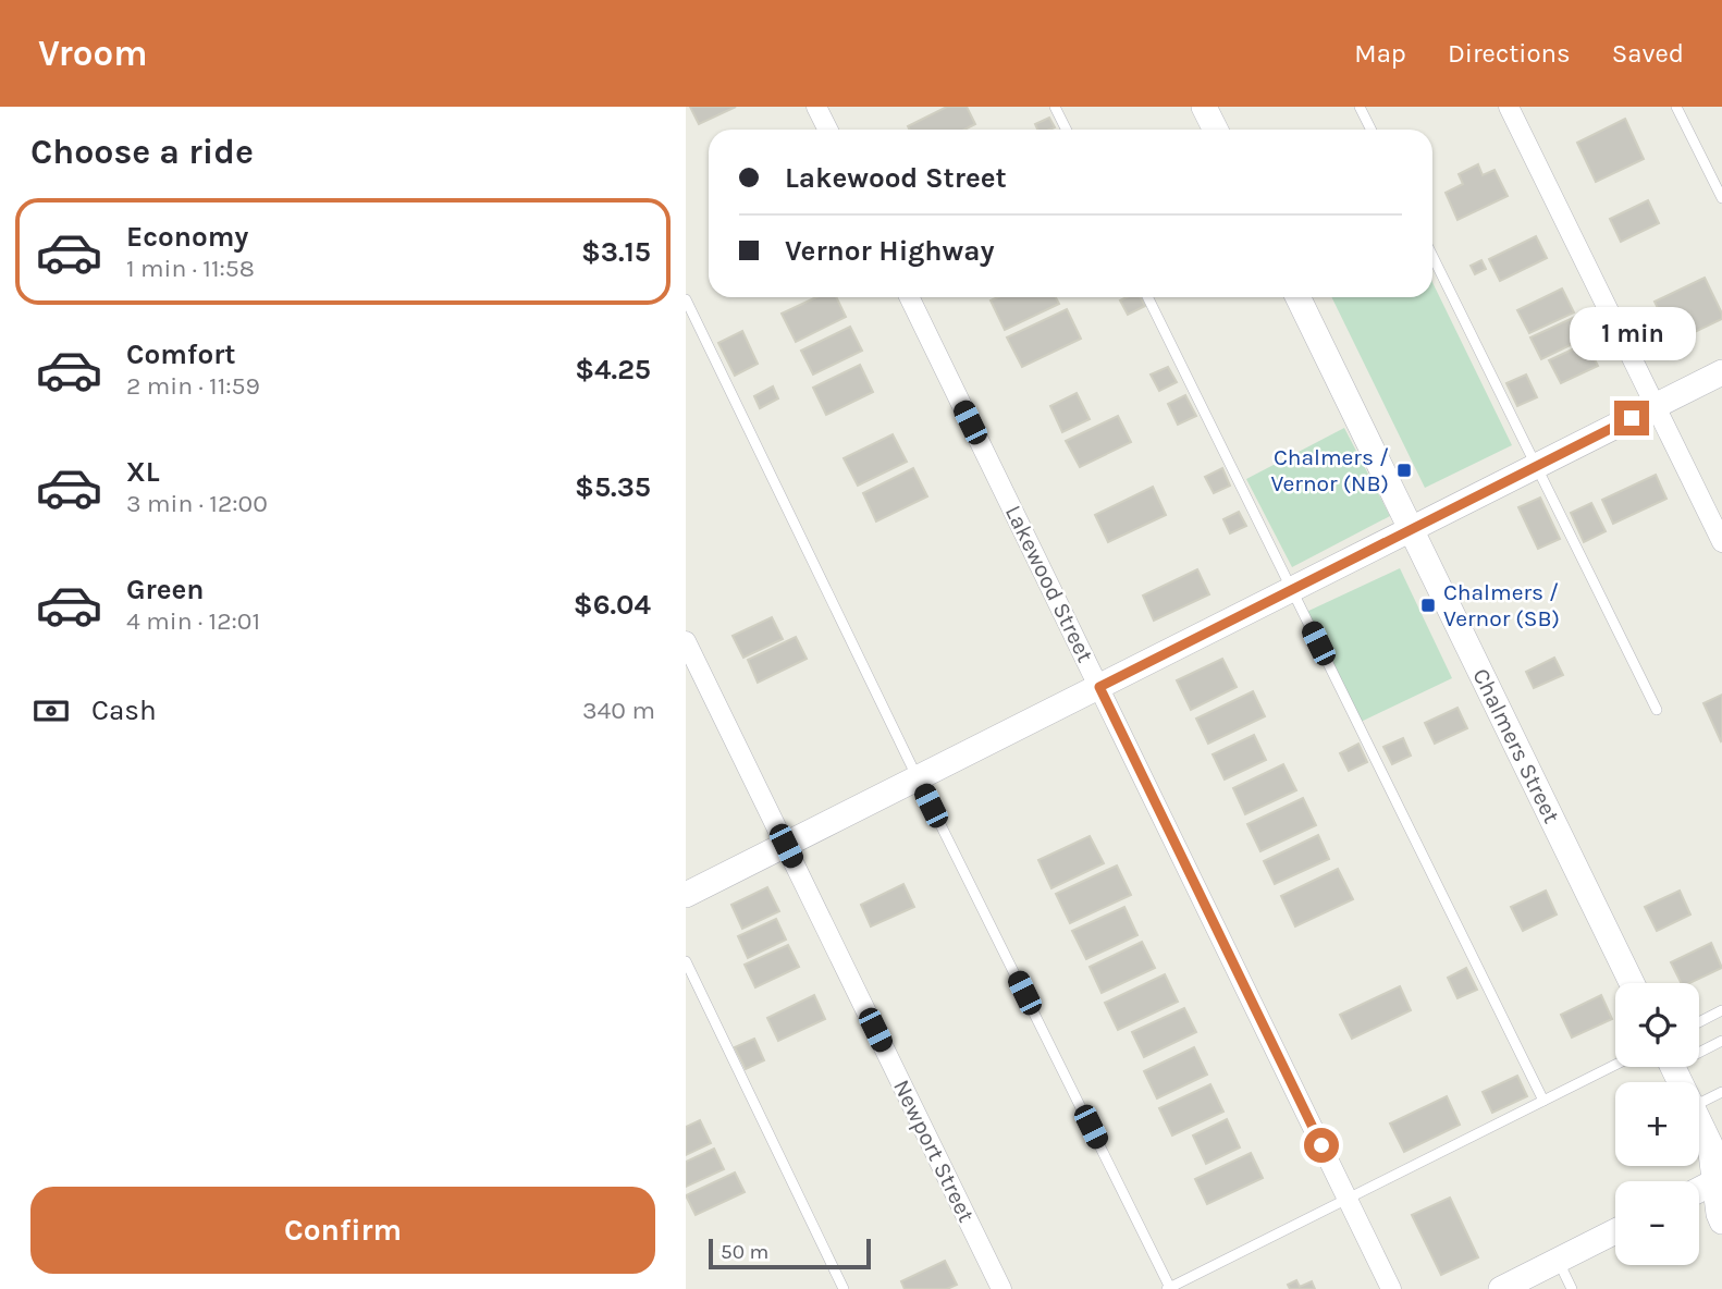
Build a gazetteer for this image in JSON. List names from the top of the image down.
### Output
{
  "streets": {
    "street": ["Lakewood Street", "Chalmers Street", "Newport Street"]
  },
  "places": {
    "transit": ["Chalmers / Vernor (NB)", "Chalmers / Vernor (SB)"]
  },
  "scale_bar": "50 m",
  "page": {
    "header": "Vroom",
    "nav": ["Map", "Directions", "Saved"],
    "heading": "Choose a ride",
    "banner": ["Lakewood Street", "Vernor Highway"],
    "list": [
      {
        "name": "Economy",
        "note": "1 min · 11:58",
        "value": "$3.15"
      },
      {
        "name": "Comfort",
        "note": "2 min · 11:59",
        "value": "$4.25"
      },
      {
        "name": "XL",
        "note": "3 min · 12:00",
        "value": "$5.35"
      },
      {
        "name": "Green",
        "note": "4 min · 12:01",
        "value": "$6.04"
      }
    ],
    "bubble": "1 min",
    "pay": ["Cash", "340 m"],
    "map_buttons": ["+", "−"],
    "buttons": "Confirm",
    "scale": "50 m"
  }
}
